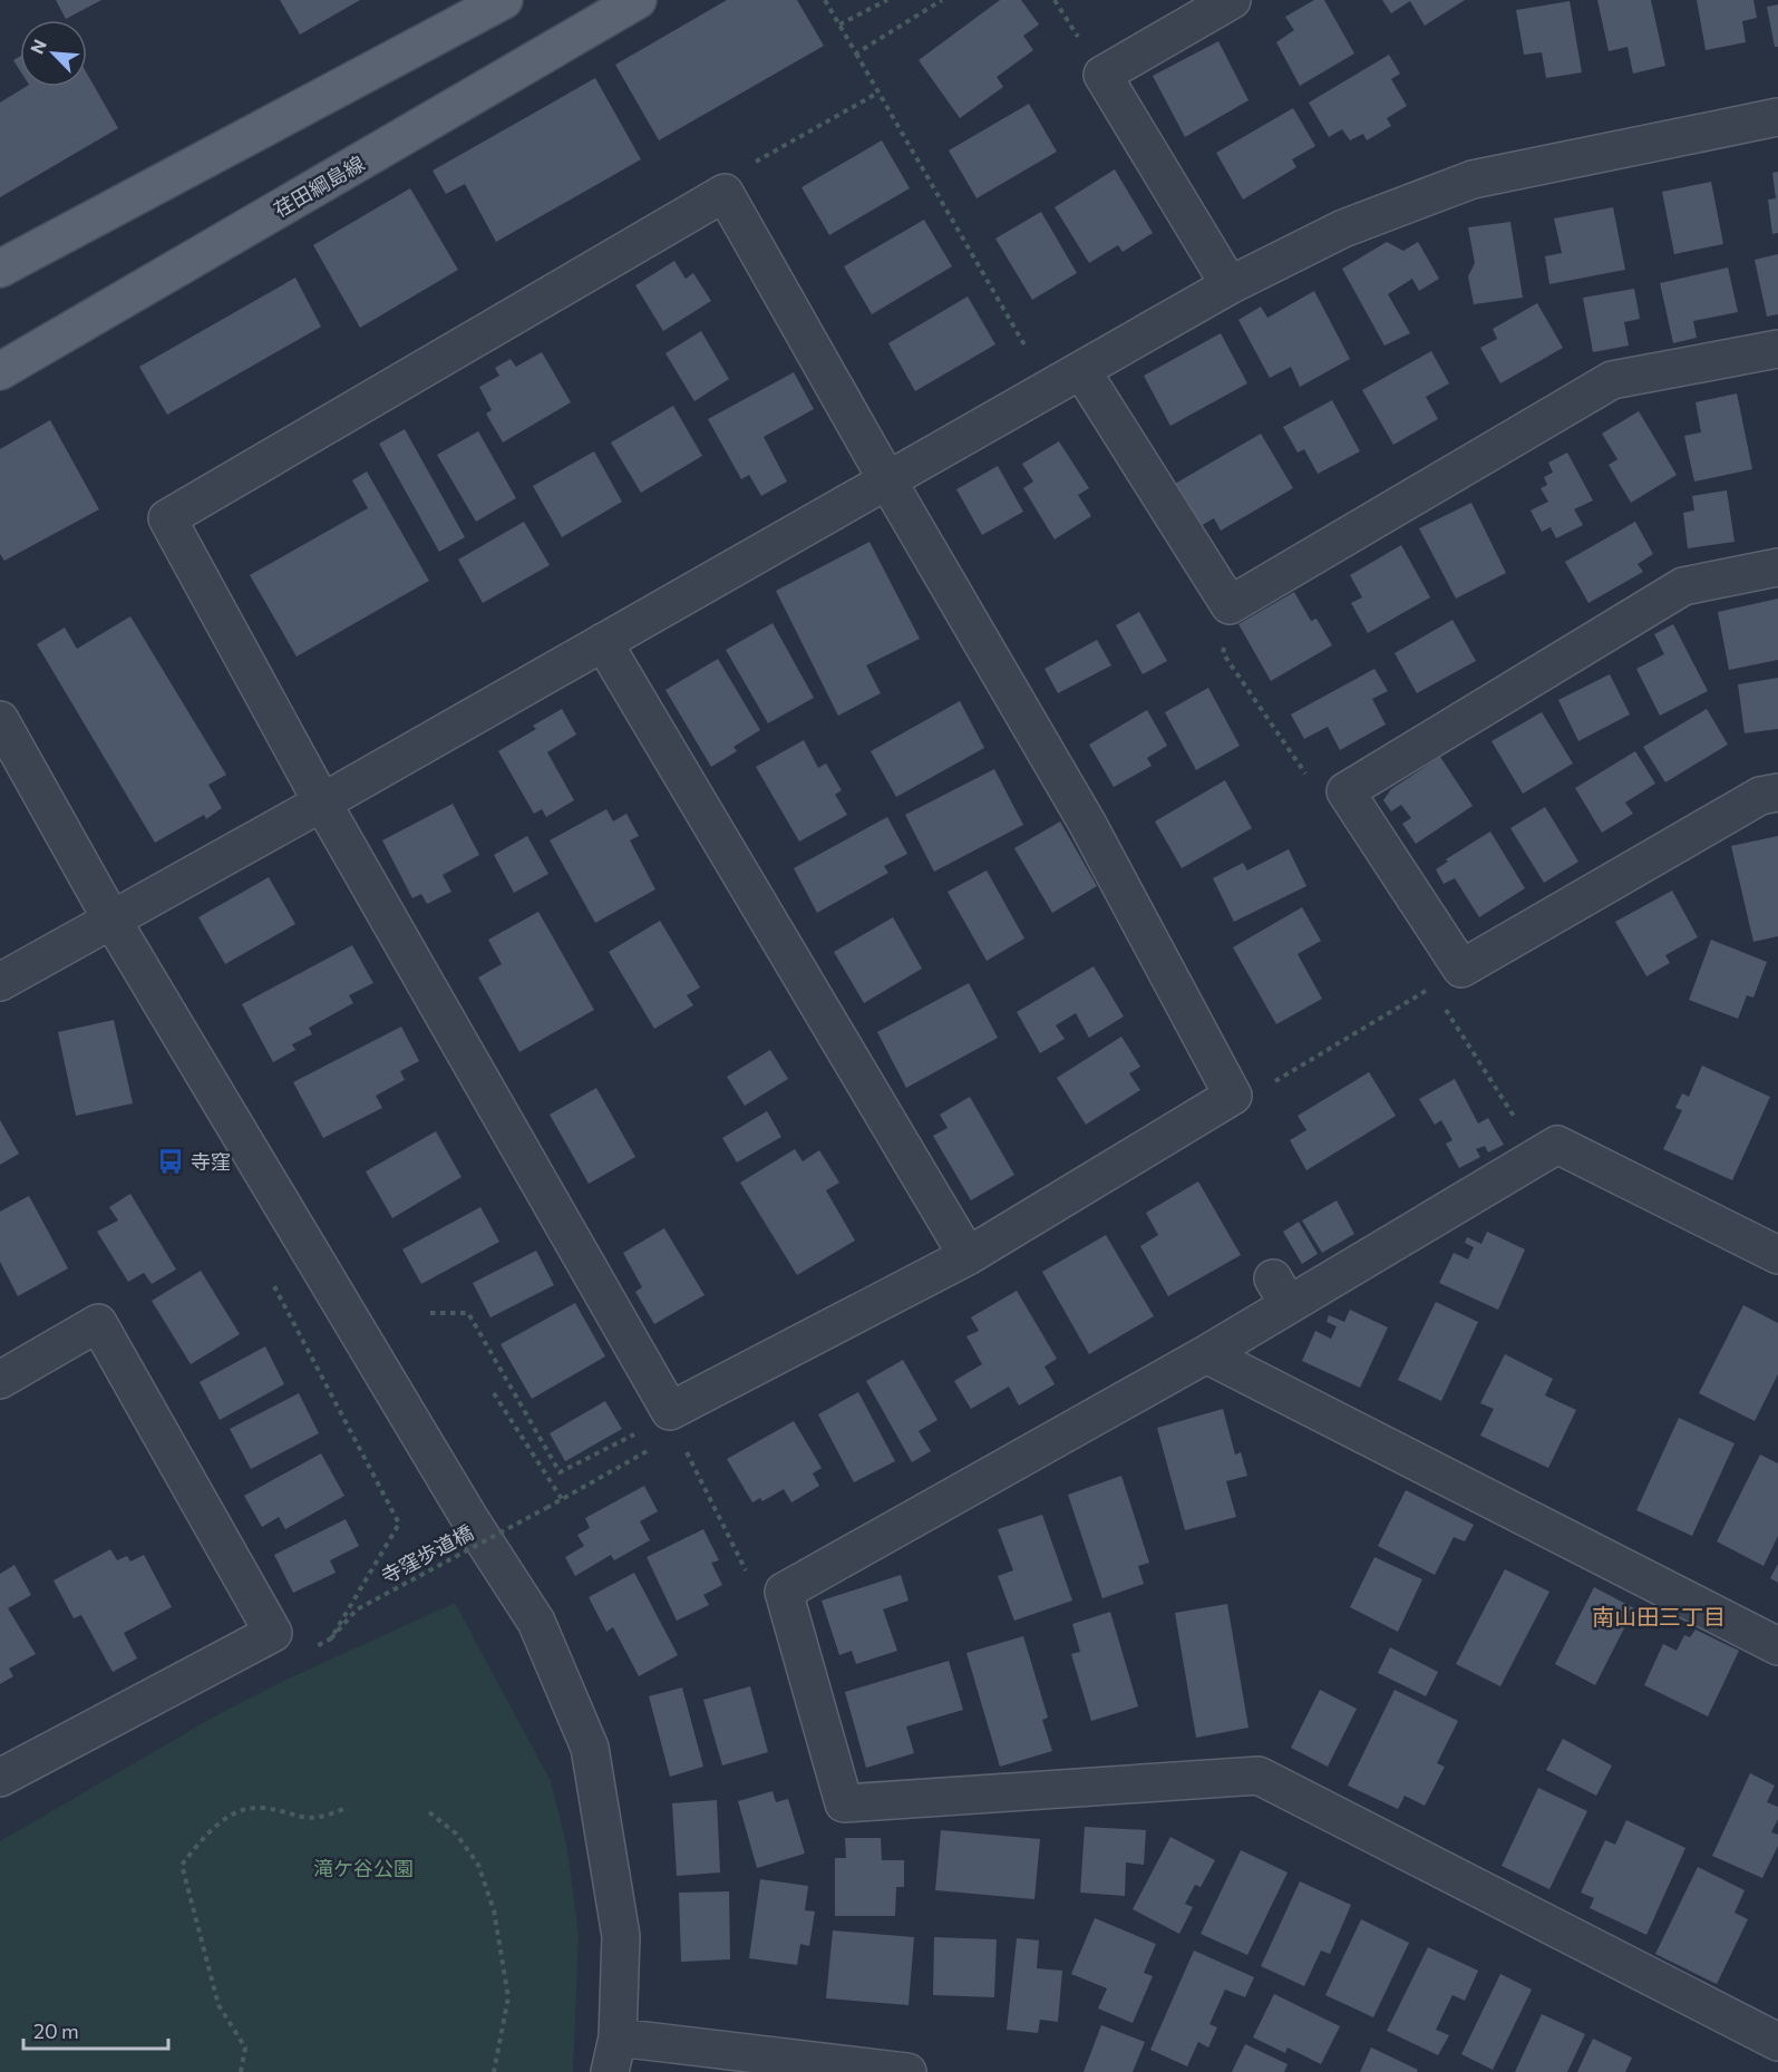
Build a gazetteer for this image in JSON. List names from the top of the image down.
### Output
{
  "streets": {
    "main road": ["荏田綱島線"],
    "path": ["寺窪歩道橋"]
  },
  "districts": ["南山田三丁目"],
  "parks": ["滝ケ谷公園"],
  "places": {
    "bus stop": ["寺窪"]
  },
  "scale_bar": "20 m",
  "north": "top left"
}
